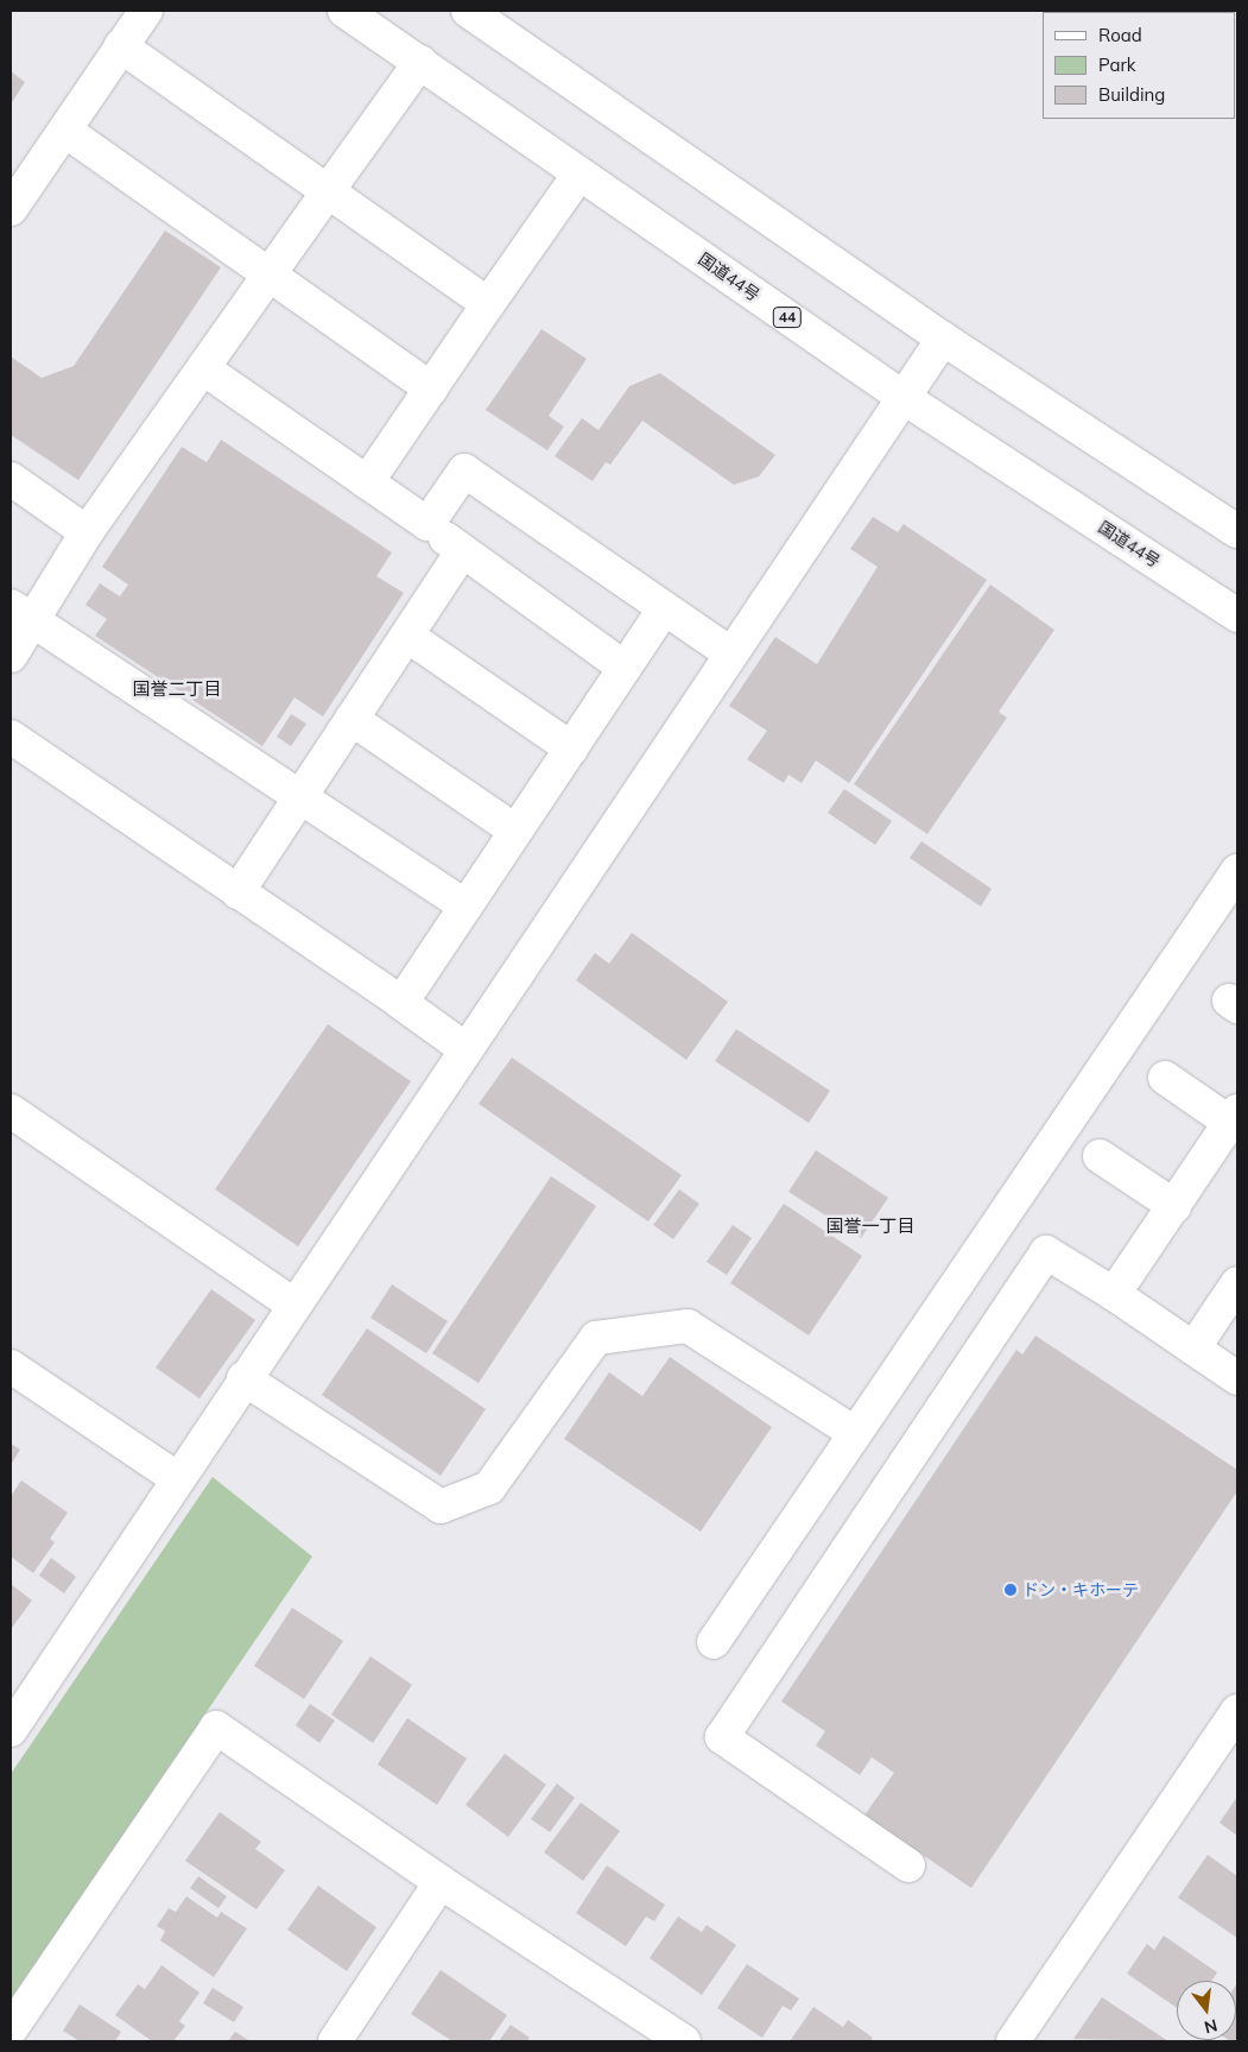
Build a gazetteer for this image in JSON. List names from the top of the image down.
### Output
{
  "streets": {
    "main road": ["国道44号", "44"]
  },
  "districts": ["国誉二丁目", "国誉一丁目"],
  "places": ["ドン・キホーテ"],
  "legend": ["Road", "Park", "Building"],
  "north": "bottom"
}
